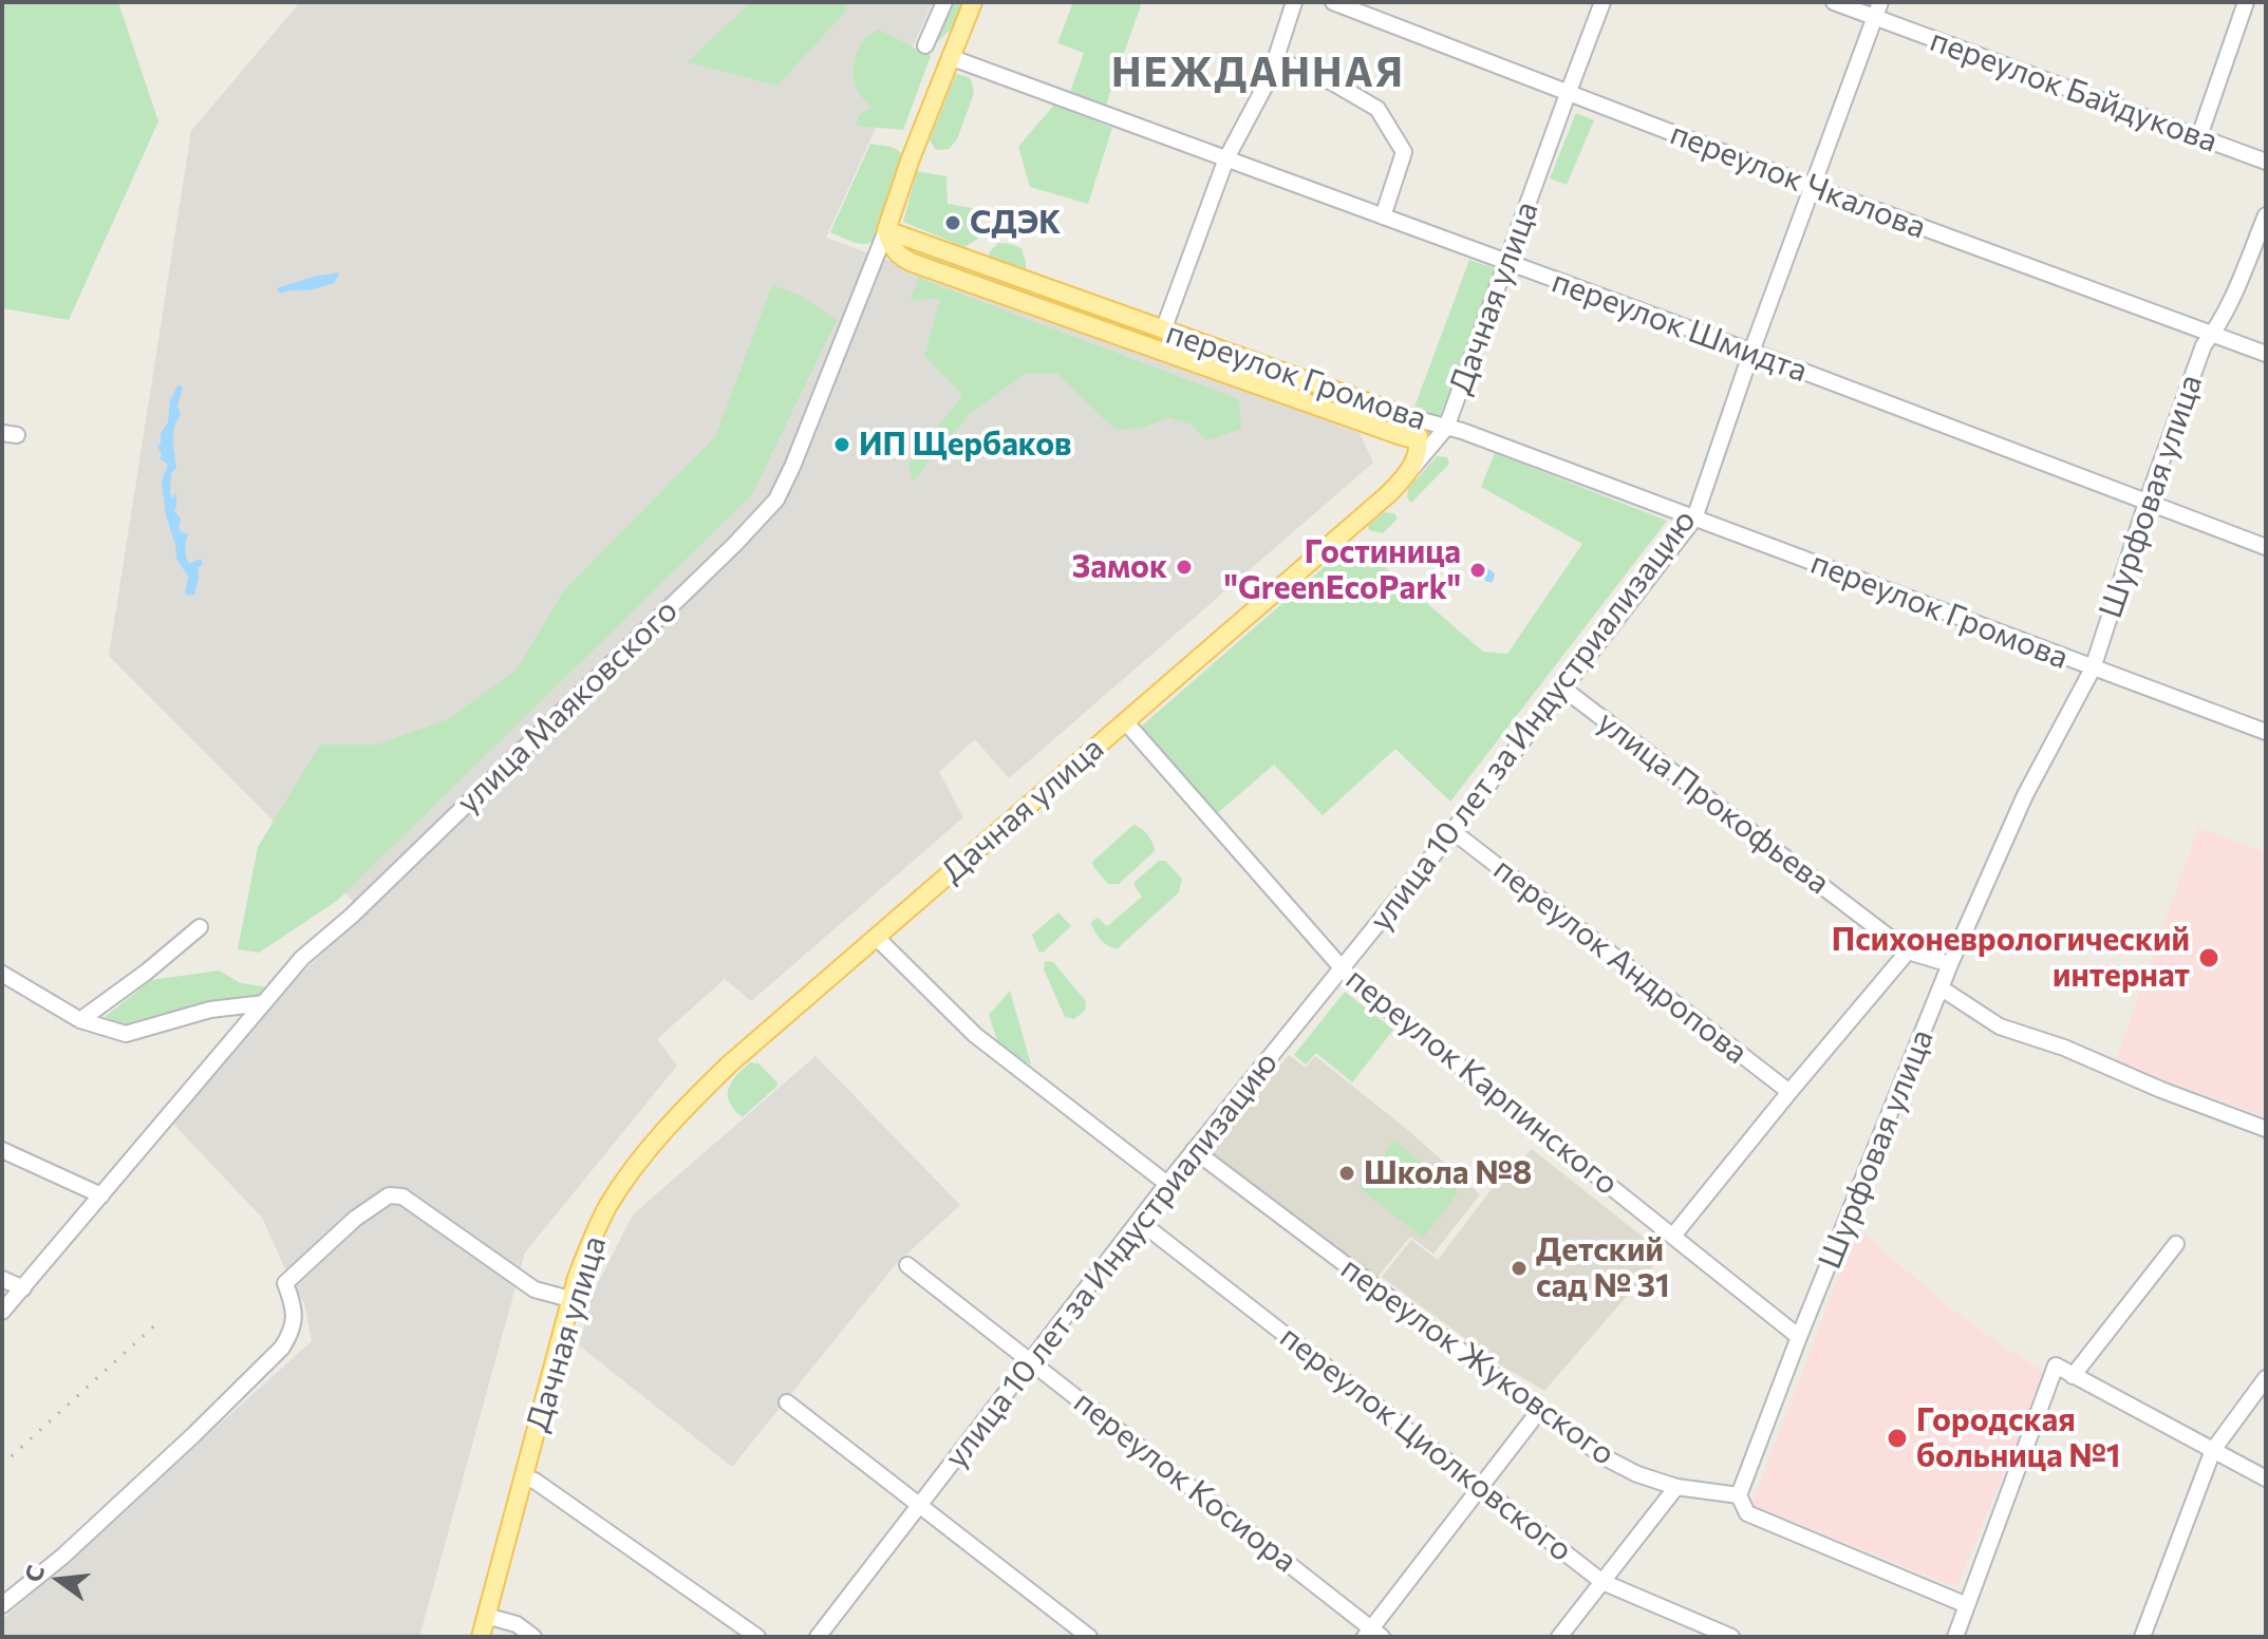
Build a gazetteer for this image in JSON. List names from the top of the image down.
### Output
{
  "streets": {
    "main road": ["Дачная улица", "переулок Громова", "улица Маяковского"],
    "street": [
      "переулок Байдукова",
      "переулок Чкалова",
      "переулок Шмидта",
      "Шурфовая улица",
      "улица 10 лет за Индустриализацию",
      "улица Прокофьева",
      "переулок Андропова",
      "переулок Карпинского",
      "переулок Жуковского",
      "переулок Циолковского",
      "переулок Косиора"
    ]
  },
  "crossings": [
    ["переулок Байдукова", "улица 10 лет за Индустриализацию"],
    ["переулок Чкалова", "Дачная улица"],
    ["переулок Чкалова", "Шурфовая улица"],
    ["переулок Чкалова", "улица 10 лет за Индустриализацию"],
    ["Дачная улица", "переулок Шмидта"],
    ["Дачная улица", "переулок Громова"],
    ["Дачная улица", "переулок Карпинского"],
    ["переулок Шмидта", "Шурфовая улица"],
    ["переулок Шмидта", "улица Маяковского"],
    ["переулок Шмидта", "улица 10 лет за Индустриализацию"],
    ["переулок Громова", "Шурфовая улица"],
    ["переулок Громова", "улица Маяковского"],
    ["переулок Громова", "улица 10 лет за Индустриализацию"],
    ["Шурфовая улица", "улица Прокофьева"],
    ["Шурфовая улица", "переулок Андропова"],
    ["Шурфовая улица", "переулок Карпинского"],
    ["Шурфовая улица", "переулок Жуковского"],
    ["улица 10 лет за Индустриализацию", "улица Прокофьева"],
    ["улица 10 лет за Индустриализацию", "переулок Андропова"],
    ["улица 10 лет за Индустриализацию", "переулок Карпинского"],
    ["улица 10 лет за Индустриализацию", "переулок Жуковского"],
    ["улица 10 лет за Индустриализацию", "переулок Циолковского"],
    ["улица 10 лет за Индустриализацию", "переулок Косиора"]
  ],
  "districts": ["НЕЖДАННАЯ"],
  "places": [
    "СДЭК",
    "ИП Щербаков",
    "Замок",
    "Гостиница \"GreenEcoPark\"",
    "Психоневрологический интернат",
    "Школа №8",
    "Детский сад № 31",
    "Городская больница №1"
  ],
  "north": "left"
}
